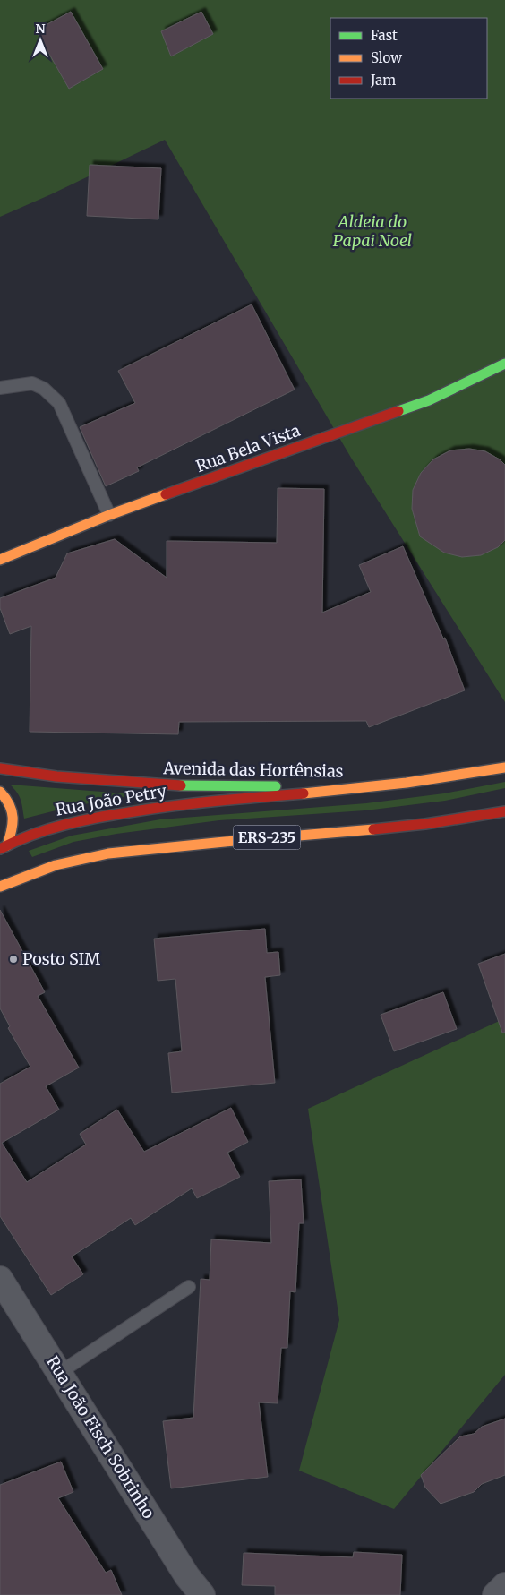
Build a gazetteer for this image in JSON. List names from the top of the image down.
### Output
{
  "streets": {
    "main road": [
      "Rua Bela Vista",
      "Avenida das Hortênsias",
      "Rua João Petry",
      "ERS-235"
    ],
    "street": ["Rua João Fisch Sobrinho"]
  },
  "crossings": [
    ["Avenida das Hortênsias", "Rua João Petry"]
  ],
  "parks": ["Aldeia do Papai Noel"],
  "places": ["Posto SIM"],
  "legend": ["Fast", "Slow", "Jam"],
  "north": "top"
}
